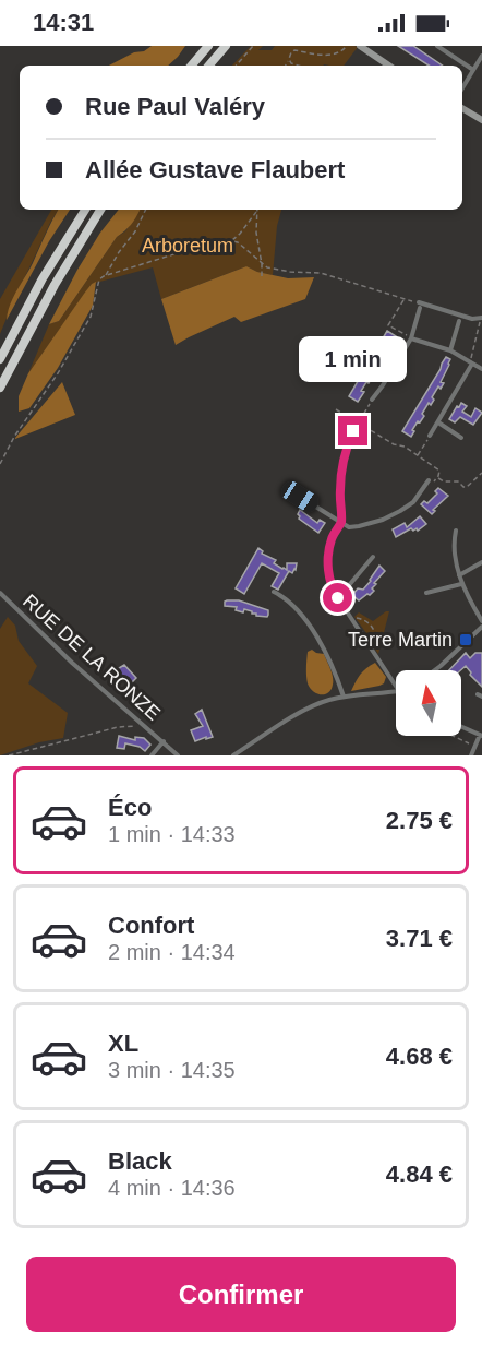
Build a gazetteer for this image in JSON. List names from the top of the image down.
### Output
{
  "streets": {
    "street": ["RUE DE LA RONZE"]
  },
  "parks": ["Arboretum"],
  "places": {
    "transit": ["Terre Martin"]
  },
  "north": "top",
  "page": {
    "status": "14:31",
    "banner": ["Rue Paul Valéry", "Allée Gustave Flaubert"],
    "bubble": "1 min",
    "list": [
      {
        "name": "Éco",
        "note": "1 min · 14:33",
        "value": "2.75 €"
      },
      {
        "name": "Confort",
        "note": "2 min · 14:34",
        "value": "3.71 €"
      },
      {
        "name": "XL",
        "note": "3 min · 14:35",
        "value": "4.68 €"
      },
      {
        "name": "Black",
        "note": "4 min · 14:36",
        "value": "4.84 €"
      }
    ],
    "buttons": "Confirmer"
  }
}
